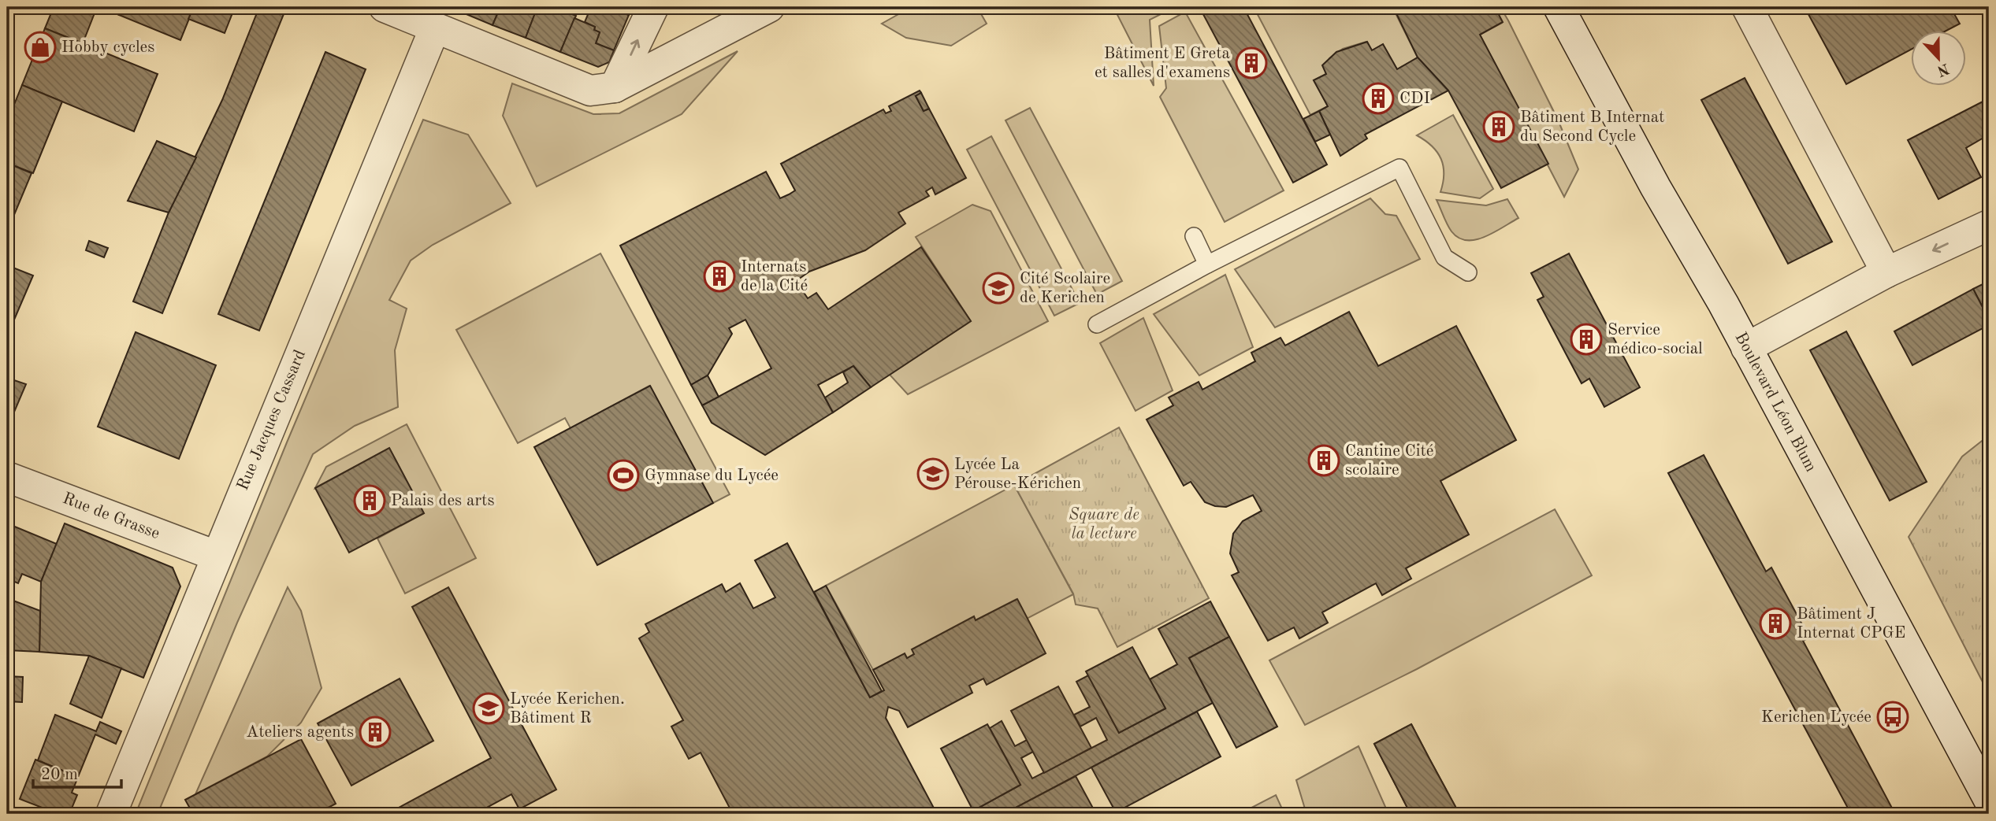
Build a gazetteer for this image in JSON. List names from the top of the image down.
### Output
{
  "streets": {
    "street": ["Boulevard Léon Blum", "Rue Jacques Cassard", "Rue de Grasse"]
  },
  "crossings": [
    ["Rue Jacques Cassard", "Rue de Grasse"]
  ],
  "parks": ["Square de la lecture"],
  "places": {
    "shop": ["Hobby cycles"],
    "building": [
      "Bâtiment E Greta et salles d'examens",
      "CDI",
      "Bâtiment B Internat du Second Cycle",
      "Internats de la Cité",
      "Service médico-social",
      "Cantine Cité scolaire",
      "Palais des arts",
      "Bâtiment J Internat CPGE",
      "Ateliers agents"
    ],
    "school or university": ["Cité Scolaire de Kerichen", "Lycée La Pérouse-Kérichen", "Lycée Kerichen. Bâtiment R"],
    "sports": ["Gymnase du Lycée"],
    "bus stop": ["Kerichen Lycée"]
  },
  "scale_bar": "20 m",
  "north": "bottom"
}
